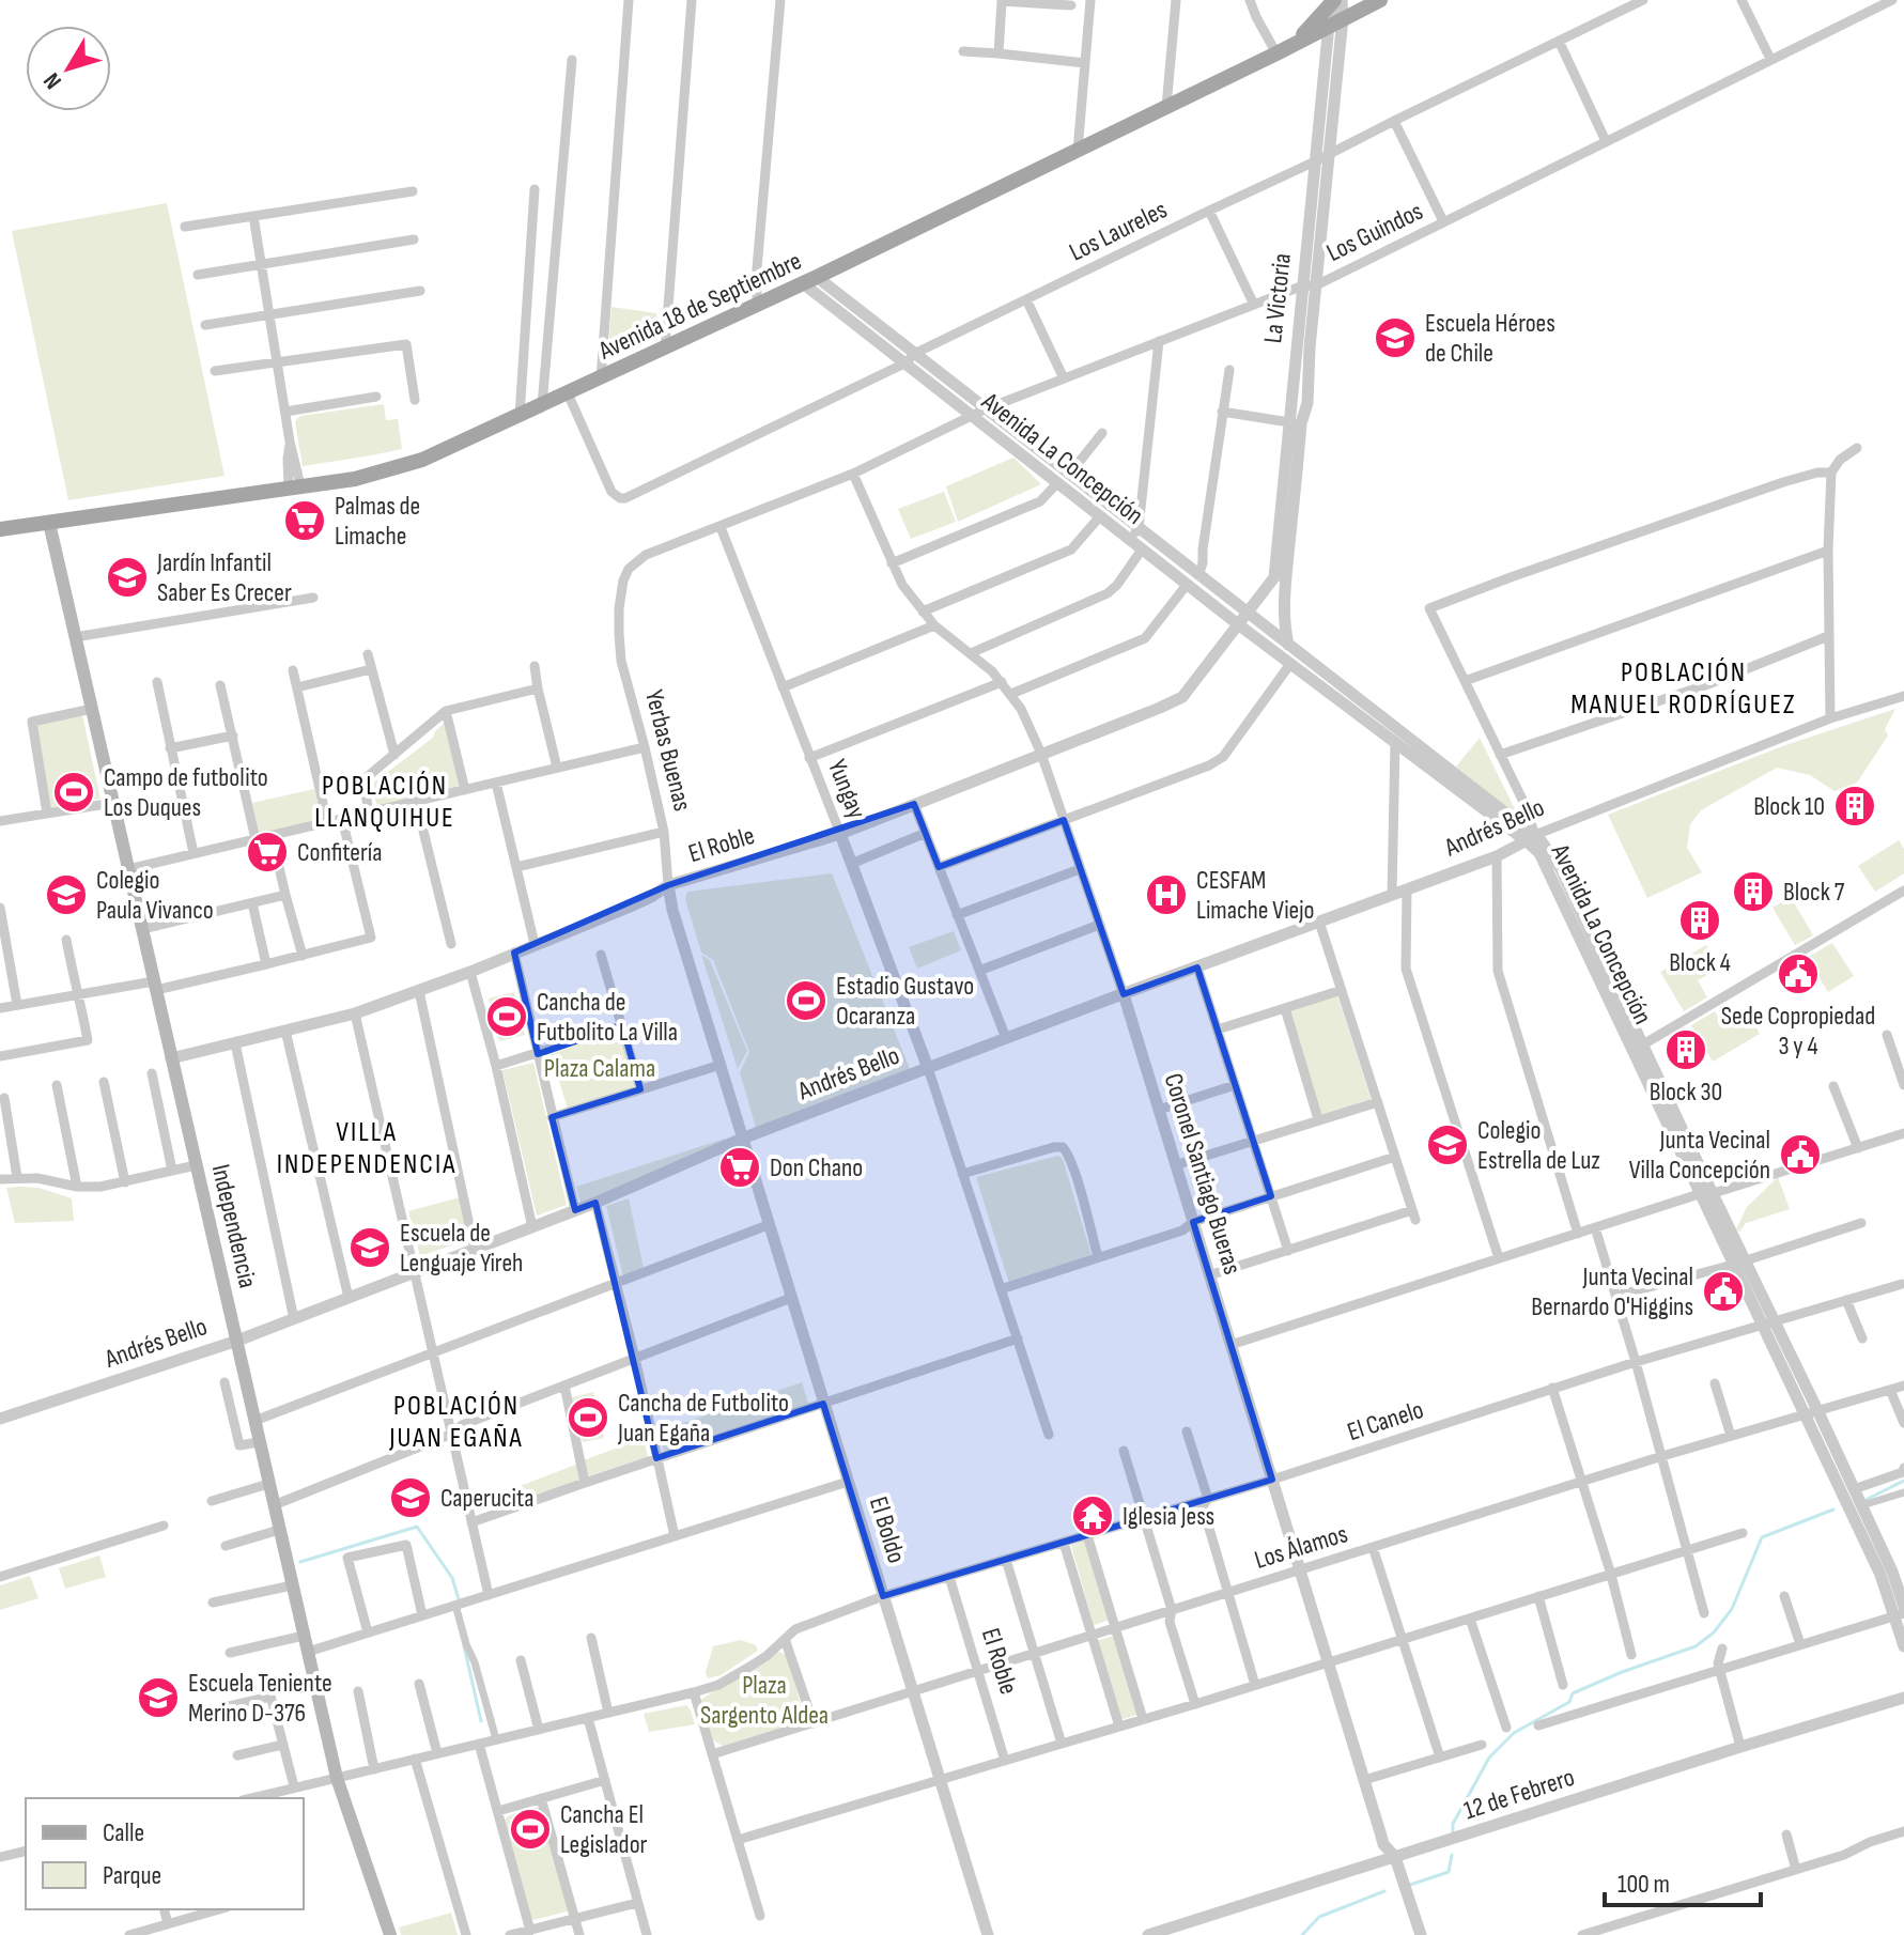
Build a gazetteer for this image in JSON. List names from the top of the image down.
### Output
{
  "streets": {
    "main road": ["Avenida 18 de Septiembre", "Independencia"],
    "street": [
      "Los Laureles",
      "Los Guindos",
      "La Victoria",
      "Avenida La Concepción",
      "Yerbas Buenas",
      "Yungay",
      "Andrés Bello",
      "El Roble",
      "Coronel Santiago Bueras",
      "El Canelo",
      "El Boldo",
      "Los Álamos",
      "12 de Febrero"
    ]
  },
  "crossings": [
    ["Los Laureles", "La Victoria"],
    ["Los Laureles", "Avenida 18 de Septiembre"],
    ["Los Laureles", "Avenida La Concepción"],
    ["Los Guindos", "La Victoria"],
    ["Los Guindos", "Avenida La Concepción"],
    ["Los Guindos", "Yerbas Buenas"],
    ["Los Guindos", "Yungay"],
    ["Los Guindos", "Coronel Santiago Bueras"],
    ["La Victoria", "Avenida 18 de Septiembre"],
    ["La Victoria", "Avenida La Concepción"],
    ["Avenida 18 de Septiembre", "Avenida La Concepción"],
    ["Avenida 18 de Septiembre", "Independencia"],
    ["Avenida La Concepción", "Andrés Bello"],
    ["Avenida La Concepción", "El Roble"],
    ["Avenida La Concepción", "El Canelo"],
    ["Avenida La Concepción", "Los Álamos"],
    ["Yerbas Buenas", "Yungay"],
    ["Yerbas Buenas", "Andrés Bello"],
    ["Yerbas Buenas", "El Roble"],
    ["Yerbas Buenas", "El Boldo"],
    ["Yungay", "Andrés Bello"],
    ["Yungay", "El Roble"],
    ["Andrés Bello", "Coronel Santiago Bueras"],
    ["Andrés Bello", "Independencia"],
    ["Andrés Bello", "El Boldo"],
    ["El Roble", "Coronel Santiago Bueras"],
    ["El Roble", "Independencia"],
    ["El Roble", "El Canelo"],
    ["El Roble", "Los Álamos"],
    ["Coronel Santiago Bueras", "El Canelo"],
    ["Coronel Santiago Bueras", "Los Álamos"],
    ["Coronel Santiago Bueras", "12 de Febrero"],
    ["Independencia", "El Canelo"],
    ["El Canelo", "El Boldo"],
    ["El Boldo", "Los Álamos"]
  ],
  "districts": [
    "POBLACIÓN MANUEL RODRÍGUEZ",
    "POBLACIÓN LLANQUIHUE",
    "VILLA INDEPENDENCIA",
    "POBLACIÓN JUAN EGAÑA"
  ],
  "parks": ["Plaza Calama", "Plaza Sargento Aldea"],
  "places": {
    "school or university": [
      "Escuela Héroes de Chile",
      "Jardín Infantil Saber Es Crecer",
      "Colegio Paula Vivanco",
      "Colegio Estrella de Luz",
      "Escuela de Lenguaje Yireh",
      "Caperucita",
      "Escuela Teniente Merino D-376"
    ],
    "supermarket": ["Palmas de Limache", "Confitería", "Don Chano"],
    "sports": [
      "Campo de futbolito Los Duques",
      "Estadio Gustavo Ocaranza",
      "Cancha de Futbolito La Villa",
      "Cancha de Futbolito Juan Egaña",
      "Cancha El Legislador"
    ],
    "building": [
      "Block 10",
      "Block 7",
      "Block 4",
      "Block 30"
    ],
    "hospital": ["CESFAM Limache Viejo"],
    "public building": ["Sede Copropiedad 3 y 4", "Junta Vecinal Villa Concepción", "Junta Vecinal Bernardo O'Higgins"],
    "temple": ["Iglesia Jess"]
  },
  "legend": ["Calle", "Parque"],
  "scale_bar": "100 m",
  "north": "bottom left"
}
